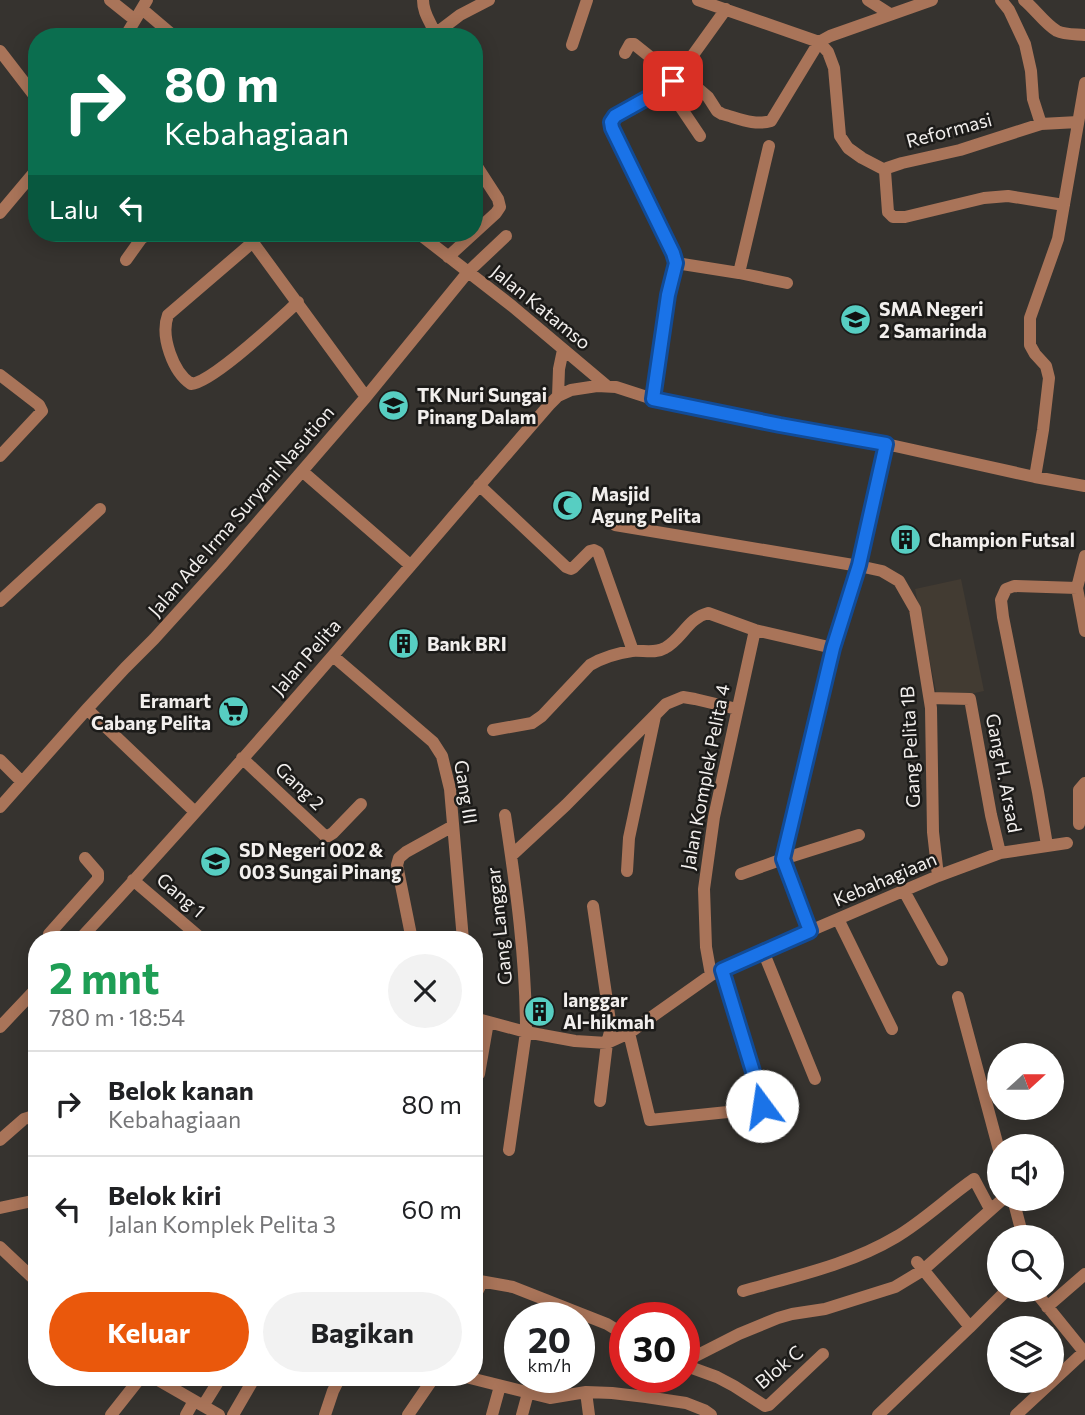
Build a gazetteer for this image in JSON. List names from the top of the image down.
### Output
{
  "streets": {
    "street": [
      "Reformasi",
      "Jalan Katamso",
      "Jalan Ade Irma Suryani Nasution",
      "Jalan Pelita",
      "Gang Pelita 1B",
      "Gang H. Arsad",
      "Jalan Komplek Pelita 4",
      "Gang 2",
      "Gang III",
      "Kebahagiaan",
      "Gang 1",
      "Gang Langgar",
      "Blok C"
    ]
  },
  "crossings": [
    ["Jalan Katamso", "Jalan Ade Irma Suryani Nasution"],
    ["Jalan Pelita", "Gang 2"],
    ["Jalan Pelita", "Gang III"],
    ["Jalan Pelita", "Gang 1"],
    ["Gang Pelita 1B", "Gang H. Arsad"],
    ["Gang Pelita 1B", "Kebahagiaan"],
    ["Gang H. Arsad", "Kebahagiaan"],
    ["Jalan Komplek Pelita 4", "Kebahagiaan"],
    ["Kebahagiaan", "Gang Langgar"]
  ],
  "places": {
    "school or university": ["SMA Negeri 2 Samarinda", "TK Nuri Sungai Pinang Dalam", "SD Negeri 002 & 003 Sungai Pinang"],
    "mosque": ["Masjid Agung Pelita"],
    "building": ["Champion Futsal", "Bank BRI", "langgar Al-hikmah"],
    "supermarket": ["Eramart Cabang Pelita"]
  },
  "north": "right",
  "page": {
    "turn": ["80 m", "Kebahagiaan"],
    "then": "Lalu",
    "heading": ["2 mnt", "780 m · 18:54"],
    "list": [
      {
        "name": "Belok kanan",
        "note": "Kebahagiaan",
        "value": "80 m"
      },
      {
        "name": "Belok kiri",
        "note": "Jalan Komplek Pelita 3",
        "value": "60 m"
      }
    ],
    "buttons": ["Keluar", "Bagikan"],
    "speed": "20 km/h",
    "limit": "30"
  }
}
